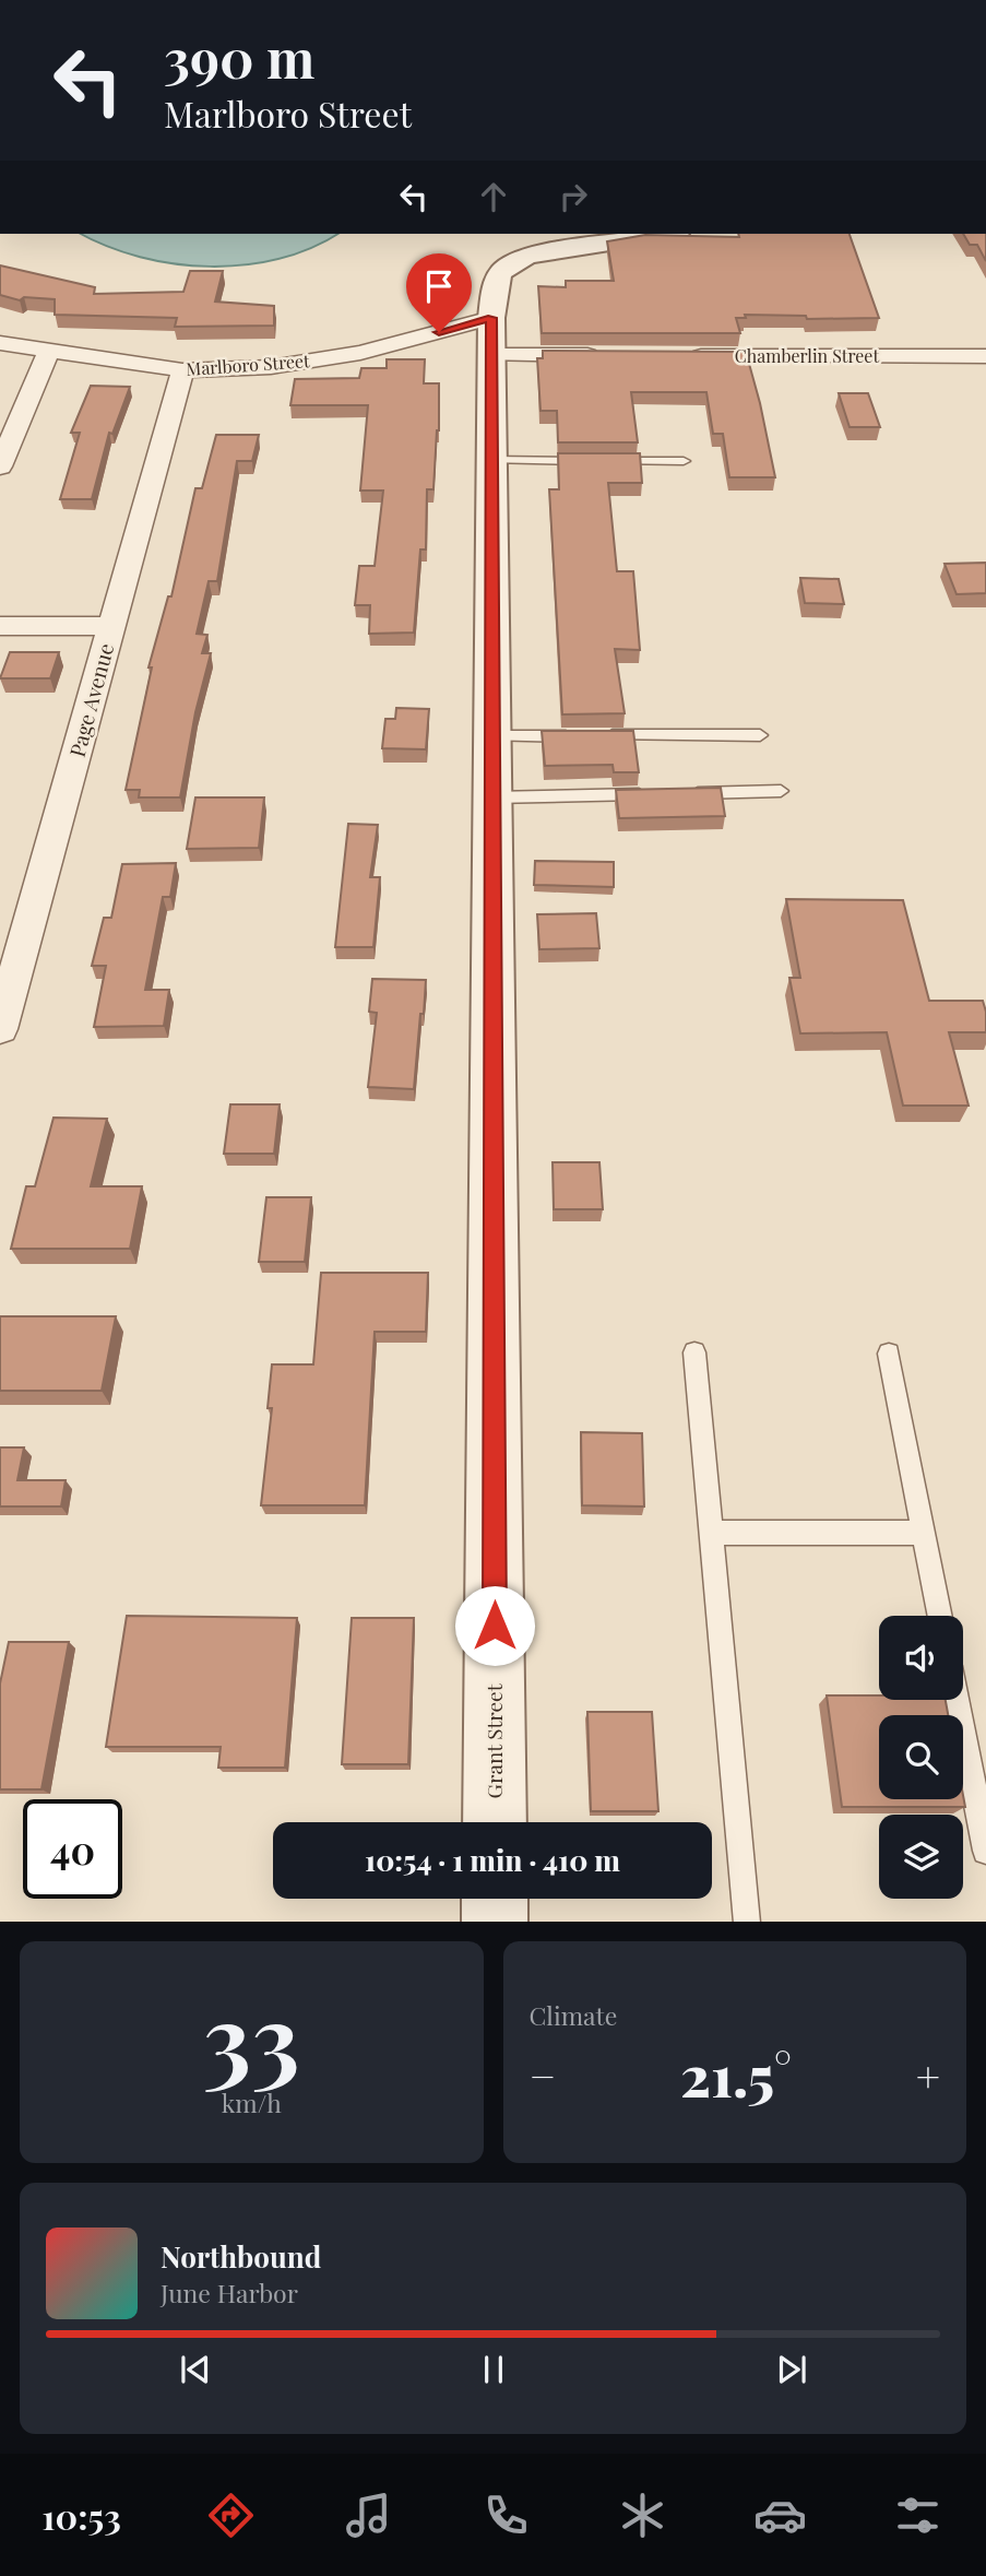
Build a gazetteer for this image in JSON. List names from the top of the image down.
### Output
{
  "streets": {
    "street": [
      "Chamberlin Street",
      "Marlboro Street",
      "Page Avenue",
      "Grant Street"
    ]
  },
  "crossings": [
    ["Marlboro Street", "Page Avenue"],
    ["Marlboro Street", "Grant Street"]
  ],
  "page": {
    "turn": ["390 m", "Marlboro Street"],
    "limit": "40",
    "trip": "10:54 · 1 min · 410 m",
    "tile": [
      ["33", "km/h"],
      "Climate"
    ],
    "heat": ["−", "21.5°", "+"],
    "song": ["Northbound", "June Harbor"],
    "tabs": "10:53"
  }
}
